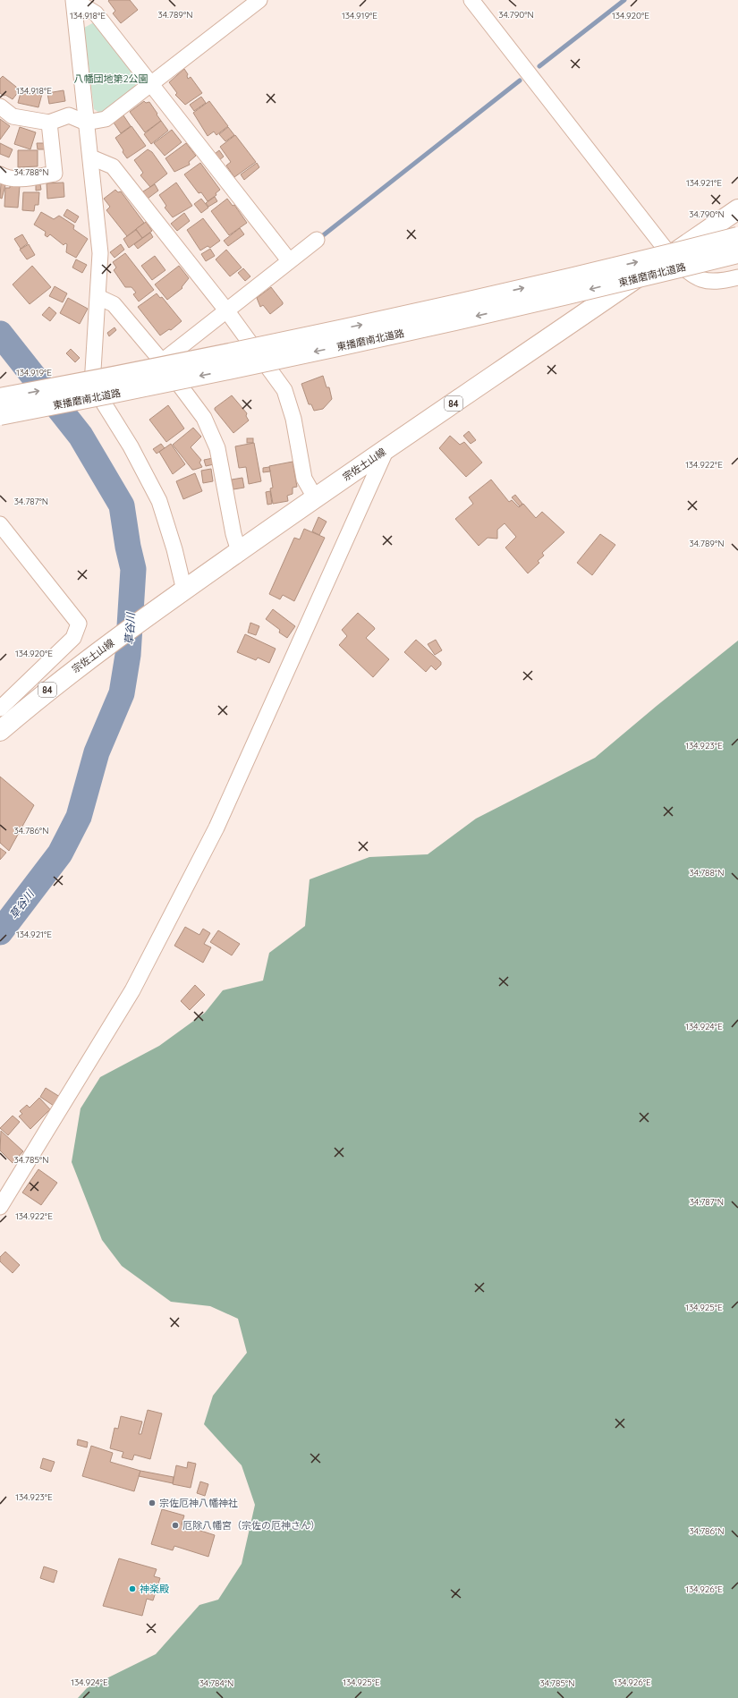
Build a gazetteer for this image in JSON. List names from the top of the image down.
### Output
{
  "streets": {
    "main road": ["東播磨南北道路", "84", "宗佐土山線"]
  },
  "water": ["草谷川"],
  "parks": ["八幡団地第2公園"],
  "places": ["宗佐厄神八幡神社", "厄除八幡宮（宗佐の厄神さん）", "神楽殿"],
  "coordinates": [
    "34.789°N",
    "34.790°N",
    "134.918°E",
    "134.919°E",
    "134.920°E",
    "34.788°N",
    "134.921°E",
    "134.922°E",
    "34.787°N",
    "134.923°E",
    "34.786°N",
    "134.924°E",
    "34.785°N",
    "134.925°E",
    "134.926°E",
    "34.784°N"
  ]
}
